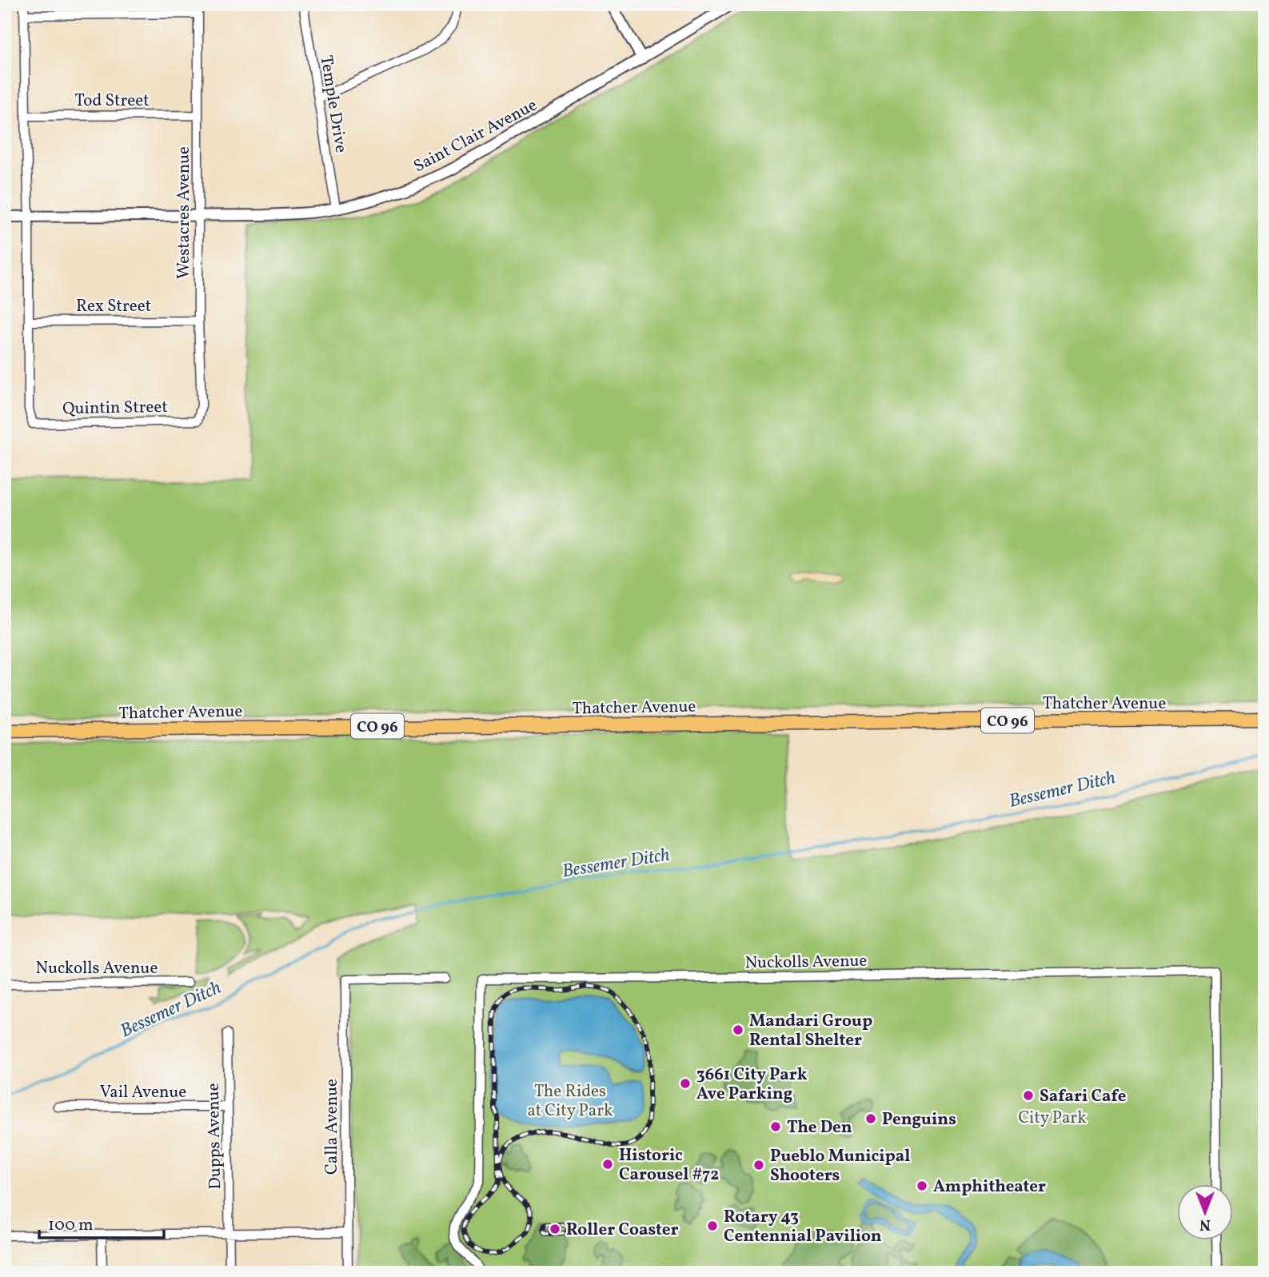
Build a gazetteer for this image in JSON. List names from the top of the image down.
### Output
{
  "streets": {
    "main road": ["Thatcher Avenue", "CO 96"],
    "street": [
      "Tod Street",
      "Temple Drive",
      "Saint Clair Avenue",
      "Westacres Avenue",
      "Rex Street",
      "Quintin Street",
      "Nuckolls Avenue",
      "Vail Avenue",
      "Calla Avenue",
      "Dupps Avenue"
    ]
  },
  "crossings": [
    ["Tod Street", "Westacres Avenue"],
    ["Temple Drive", "Saint Clair Avenue"],
    ["Saint Clair Avenue", "Westacres Avenue"],
    ["Westacres Avenue", "Rex Street"],
    ["Westacres Avenue", "Quintin Street"],
    ["Rex Street", "Quintin Street"],
    ["Vail Avenue", "Dupps Avenue"]
  ],
  "water": ["Bessemer Ditch"],
  "parks": ["The Rides at City Park", "City Park"],
  "places": [
    "Mandari Group Rental Shelter",
    "3661 City Park Ave Parking",
    "Safari Cafe",
    "Penguins",
    "The Den",
    "Historic Carousel #72",
    "Pueblo Municipal Shooters",
    "Amphitheater",
    "Rotary 43 Centennial Pavilion",
    "Roller Coaster"
  ],
  "scale_bar": "100 m",
  "north": "bottom"
}
